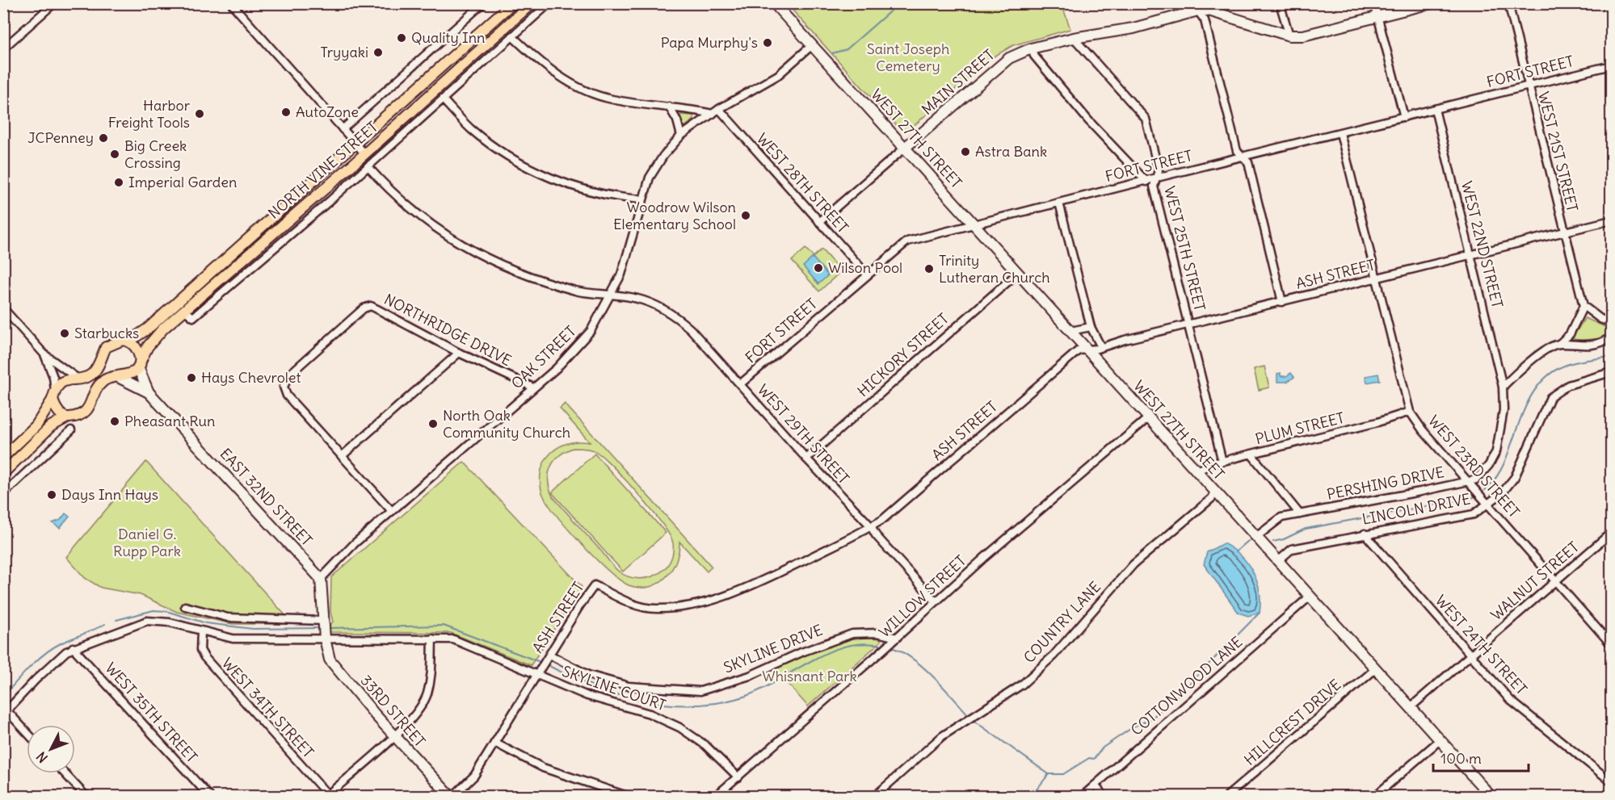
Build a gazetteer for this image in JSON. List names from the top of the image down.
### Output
{
  "streets": {
    "main road": ["NORTH VINE STREET"],
    "street": [
      "FORT STREET",
      "MAIN STREET",
      "WEST 27TH STREET",
      "WEST 21ST STREET",
      "WEST 28TH STREET",
      "WEST 22ND STREET",
      "WEST 25TH STREET",
      "ASH STREET",
      "NORTHRIDGE DRIVE",
      "HICKORY STREET",
      "OAK STREET",
      "PLUM STREET",
      "WEST 29TH STREET",
      "WEST 23RD STREET",
      "PERSHING DRIVE",
      "EAST 32ND STREET",
      "LINCOLN DRIVE",
      "WALNUT STREET",
      "WILLOW STREET",
      "COUNTRY LANE",
      "WEST 24TH STREET",
      "SKYLINE DRIVE",
      "COTTONWOOD LANE",
      "SKYLINE COURT",
      "WEST 34TH STREET",
      "33RD STREET",
      "WEST 35TH STREET",
      "HILLCREST DRIVE"
    ]
  },
  "crossings": [
    ["FORT STREET", "WEST 27TH STREET"],
    ["FORT STREET", "WEST 21ST STREET"],
    ["FORT STREET", "WEST 28TH STREET"],
    ["FORT STREET", "WEST 22ND STREET"],
    ["FORT STREET", "WEST 25TH STREET"],
    ["FORT STREET", "WEST 29TH STREET"],
    ["FORT STREET", "WEST 23RD STREET"],
    ["MAIN STREET", "WEST 27TH STREET"],
    ["MAIN STREET", "WEST 25TH STREET"],
    ["WEST 27TH STREET", "ASH STREET"],
    ["WEST 27TH STREET", "HICKORY STREET"],
    ["WEST 27TH STREET", "OAK STREET"],
    ["WEST 27TH STREET", "PLUM STREET"],
    ["WEST 27TH STREET", "PERSHING DRIVE"],
    ["WEST 27TH STREET", "LINCOLN DRIVE"],
    ["WEST 27TH STREET", "WALNUT STREET"],
    ["WEST 27TH STREET", "WILLOW STREET"],
    ["WEST 27TH STREET", "COUNTRY LANE"],
    ["WEST 27TH STREET", "COTTONWOOD LANE"],
    ["WEST 27TH STREET", "HILLCREST DRIVE"],
    ["WEST 21ST STREET", "ASH STREET"],
    ["NORTH VINE STREET", "EAST 32ND STREET"],
    ["WEST 28TH STREET", "OAK STREET"],
    ["WEST 22ND STREET", "ASH STREET"],
    ["WEST 22ND STREET", "PERSHING DRIVE"],
    ["WEST 25TH STREET", "ASH STREET"],
    ["WEST 25TH STREET", "PLUM STREET"],
    ["ASH STREET", "WEST 29TH STREET"],
    ["ASH STREET", "WEST 23RD STREET"],
    ["ASH STREET", "SKYLINE DRIVE"],
    ["ASH STREET", "SKYLINE COURT"],
    ["ASH STREET", "33RD STREET"],
    ["NORTHRIDGE DRIVE", "OAK STREET"],
    ["HICKORY STREET", "WEST 29TH STREET"],
    ["OAK STREET", "WEST 29TH STREET"],
    ["OAK STREET", "EAST 32ND STREET"],
    ["PLUM STREET", "WEST 23RD STREET"],
    ["WEST 29TH STREET", "WILLOW STREET"],
    ["WEST 23RD STREET", "PERSHING DRIVE"],
    ["WEST 23RD STREET", "LINCOLN DRIVE"],
    ["WEST 23RD STREET", "WALNUT STREET"],
    ["LINCOLN DRIVE", "WEST 24TH STREET"],
    ["WALNUT STREET", "WEST 24TH STREET"],
    ["WILLOW STREET", "SKYLINE DRIVE"],
    ["WILLOW STREET", "SKYLINE COURT"],
    ["SKYLINE COURT", "33RD STREET"]
  ],
  "parks": ["Saint Joseph Cemetery", "Daniel G. Rupp Park", "Whisnant Park"],
  "places": [
    "Quality Inn",
    "Papa Murphy's",
    "Tryyaki",
    "AutoZone",
    "Harbor Freight Tools",
    "JCPenney",
    "Astra Bank",
    "Big Creek Crossing",
    "Imperial Garden",
    "Woodrow Wilson Elementary School",
    "Wilson Pool",
    "Trinity Lutheran Church",
    "Starbucks",
    "Hays Chevrolet",
    "Pheasant Run",
    "North Oak Community Church",
    "Days Inn Hays"
  ],
  "scale_bar": "100 m",
  "north": "bottom left"
}
